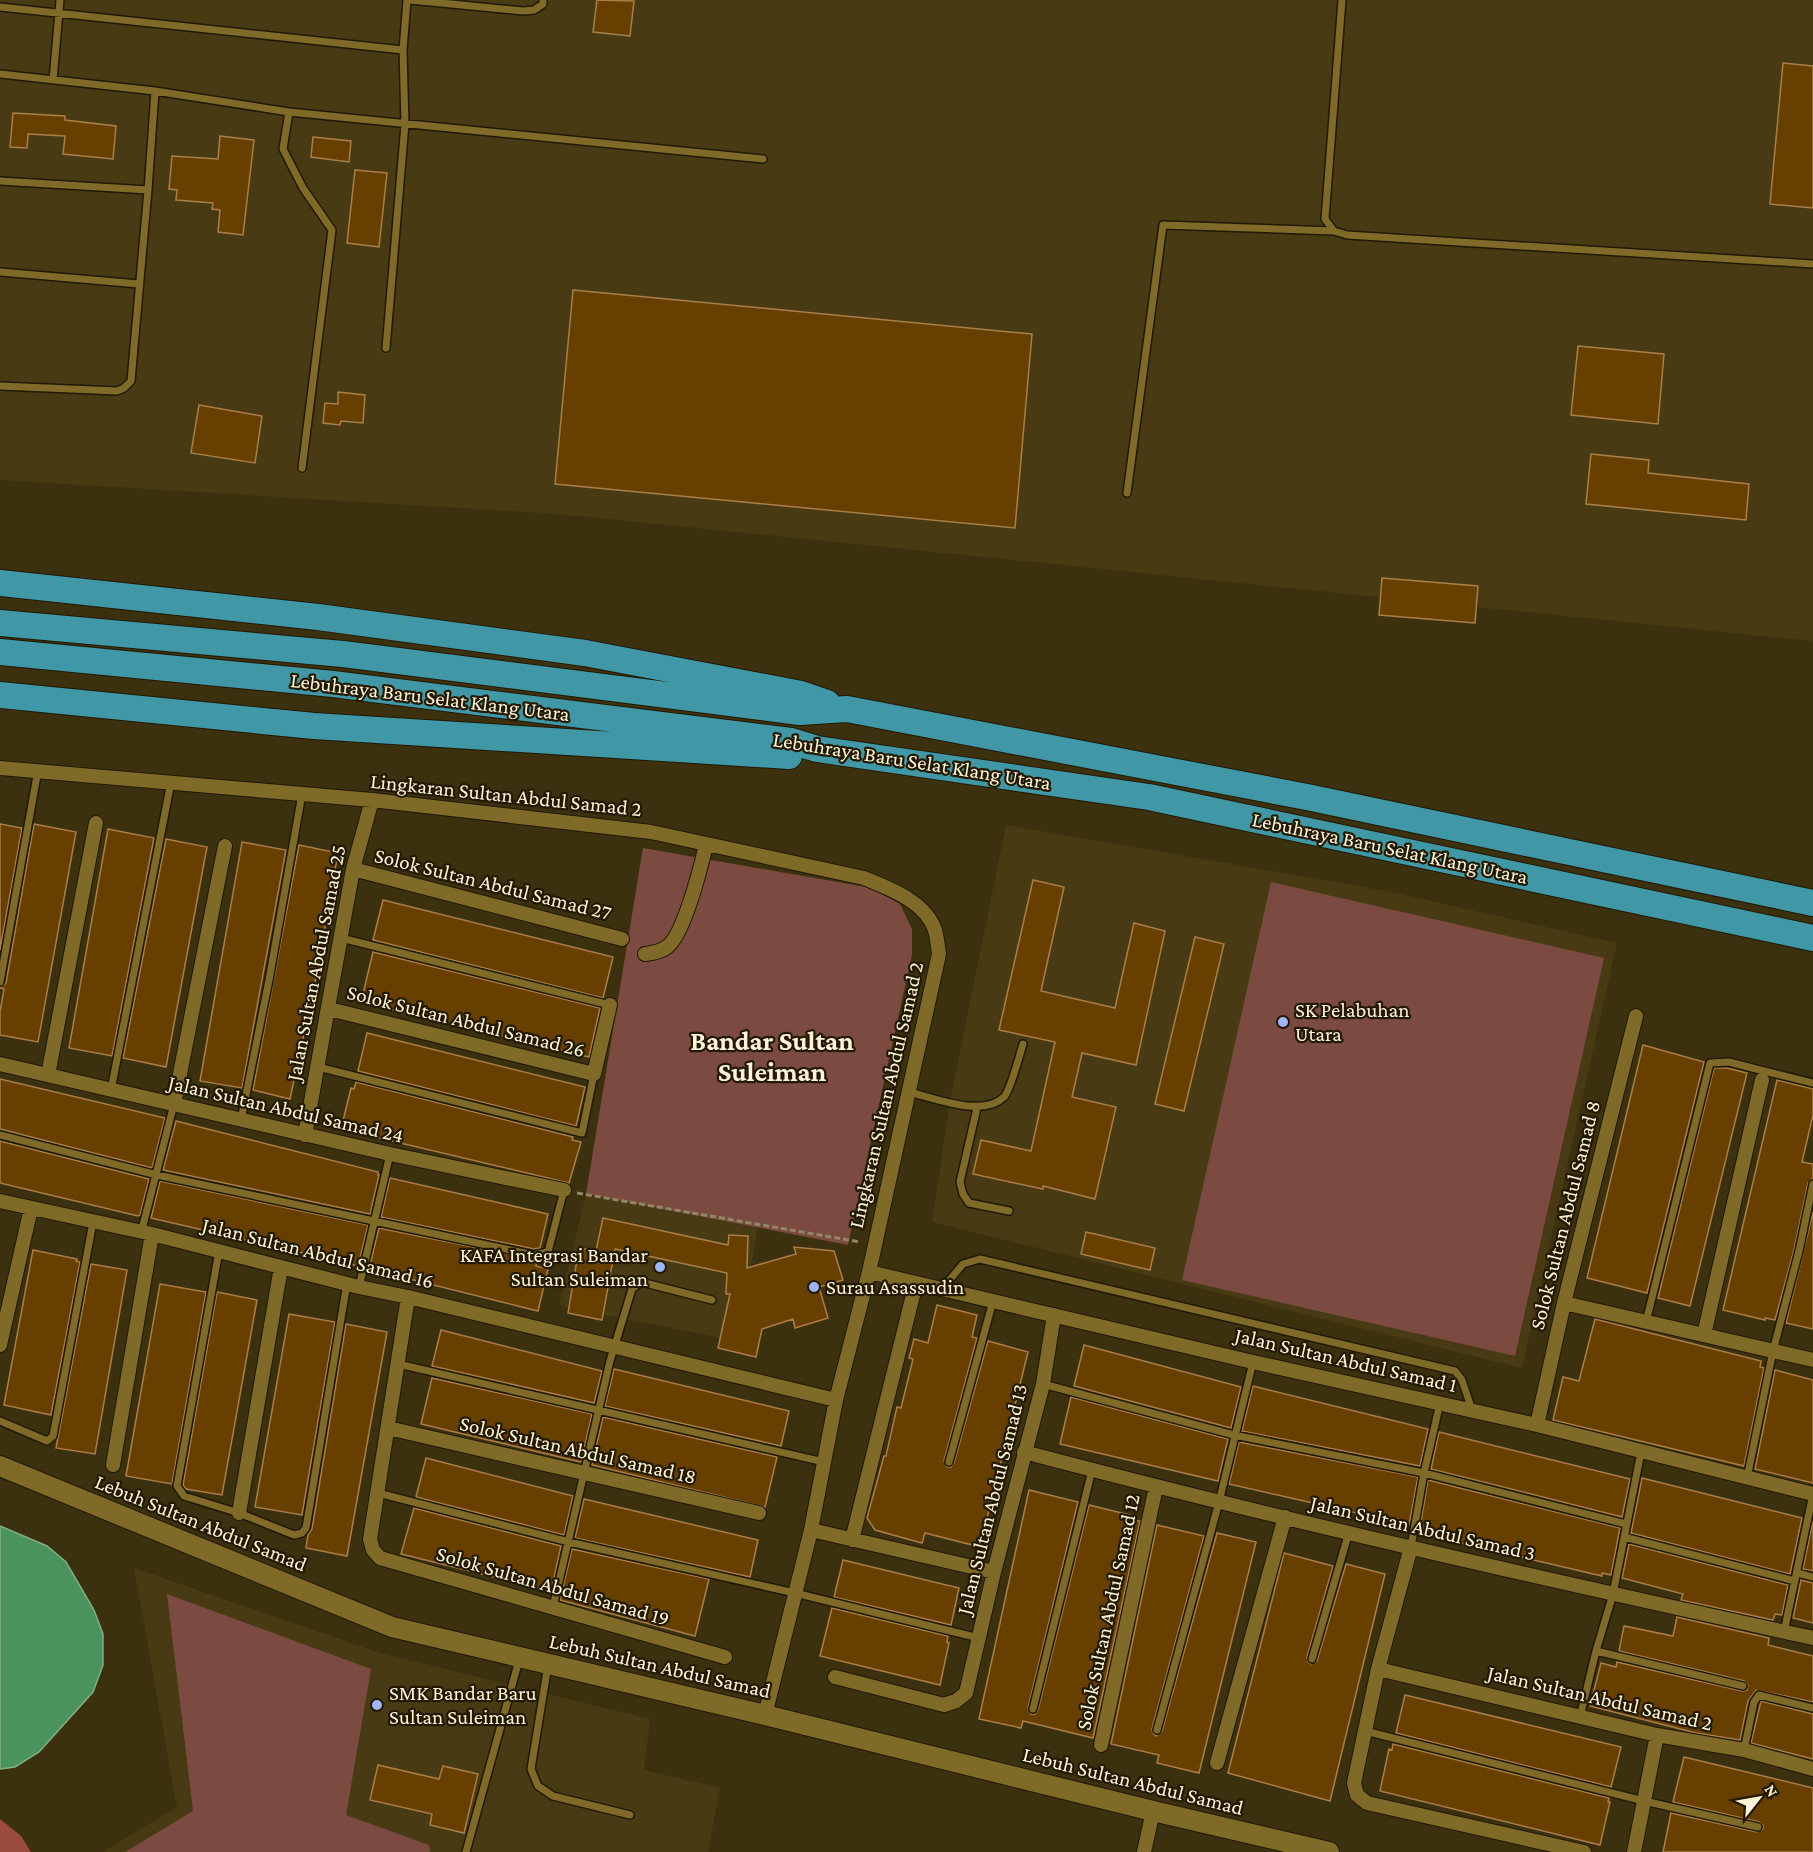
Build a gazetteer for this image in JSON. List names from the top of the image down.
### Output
{
  "streets": {
    "highway": ["Lebuhraya Baru Selat Klang Utara"],
    "street": [
      "Lingkaran Sultan Abdul Samad 2",
      "Solok Sultan Abdul Samad 27",
      "Jalan Sultan Abdul Samad 25",
      "Solok Sultan Abdul Samad 26",
      "Jalan Sultan Abdul Samad 24",
      "Solok Sultan Abdul Samad 8",
      "Jalan Sultan Abdul Samad 16",
      "Jalan Sultan Abdul Samad 1",
      "Solok Sultan Abdul Samad 18",
      "Jalan Sultan Abdul Samad 13",
      "Lebuh Sultan Abdul Samad",
      "Jalan Sultan Abdul Samad 3",
      "Solok Sultan Abdul Samad 19",
      "Solok Sultan Abdul Samad 12",
      "Jalan Sultan Abdul Samad 2"
    ]
  },
  "crossings": [
    ["Lingkaran Sultan Abdul Samad 2", "Jalan Sultan Abdul Samad 25"],
    ["Lingkaran Sultan Abdul Samad 2", "Jalan Sultan Abdul Samad 16"],
    ["Lingkaran Sultan Abdul Samad 2", "Jalan Sultan Abdul Samad 1"],
    ["Lingkaran Sultan Abdul Samad 2", "Lebuh Sultan Abdul Samad"],
    ["Solok Sultan Abdul Samad 27", "Jalan Sultan Abdul Samad 25"],
    ["Jalan Sultan Abdul Samad 25", "Solok Sultan Abdul Samad 26"],
    ["Jalan Sultan Abdul Samad 25", "Jalan Sultan Abdul Samad 24"],
    ["Solok Sultan Abdul Samad 8", "Jalan Sultan Abdul Samad 1"],
    ["Jalan Sultan Abdul Samad 1", "Jalan Sultan Abdul Samad 13"],
    ["Jalan Sultan Abdul Samad 13", "Jalan Sultan Abdul Samad 3"],
    ["Jalan Sultan Abdul Samad 3", "Solok Sultan Abdul Samad 12"]
  ],
  "districts": ["Bandar Sultan Suleiman"],
  "places": [
    "SK Pelabuhan Utara",
    "KAFA Integrasi Bandar Sultan Suleiman",
    "Surau Asassudin",
    "SMK Bandar Baru Sultan Suleiman"
  ],
  "north": "top right"
}
